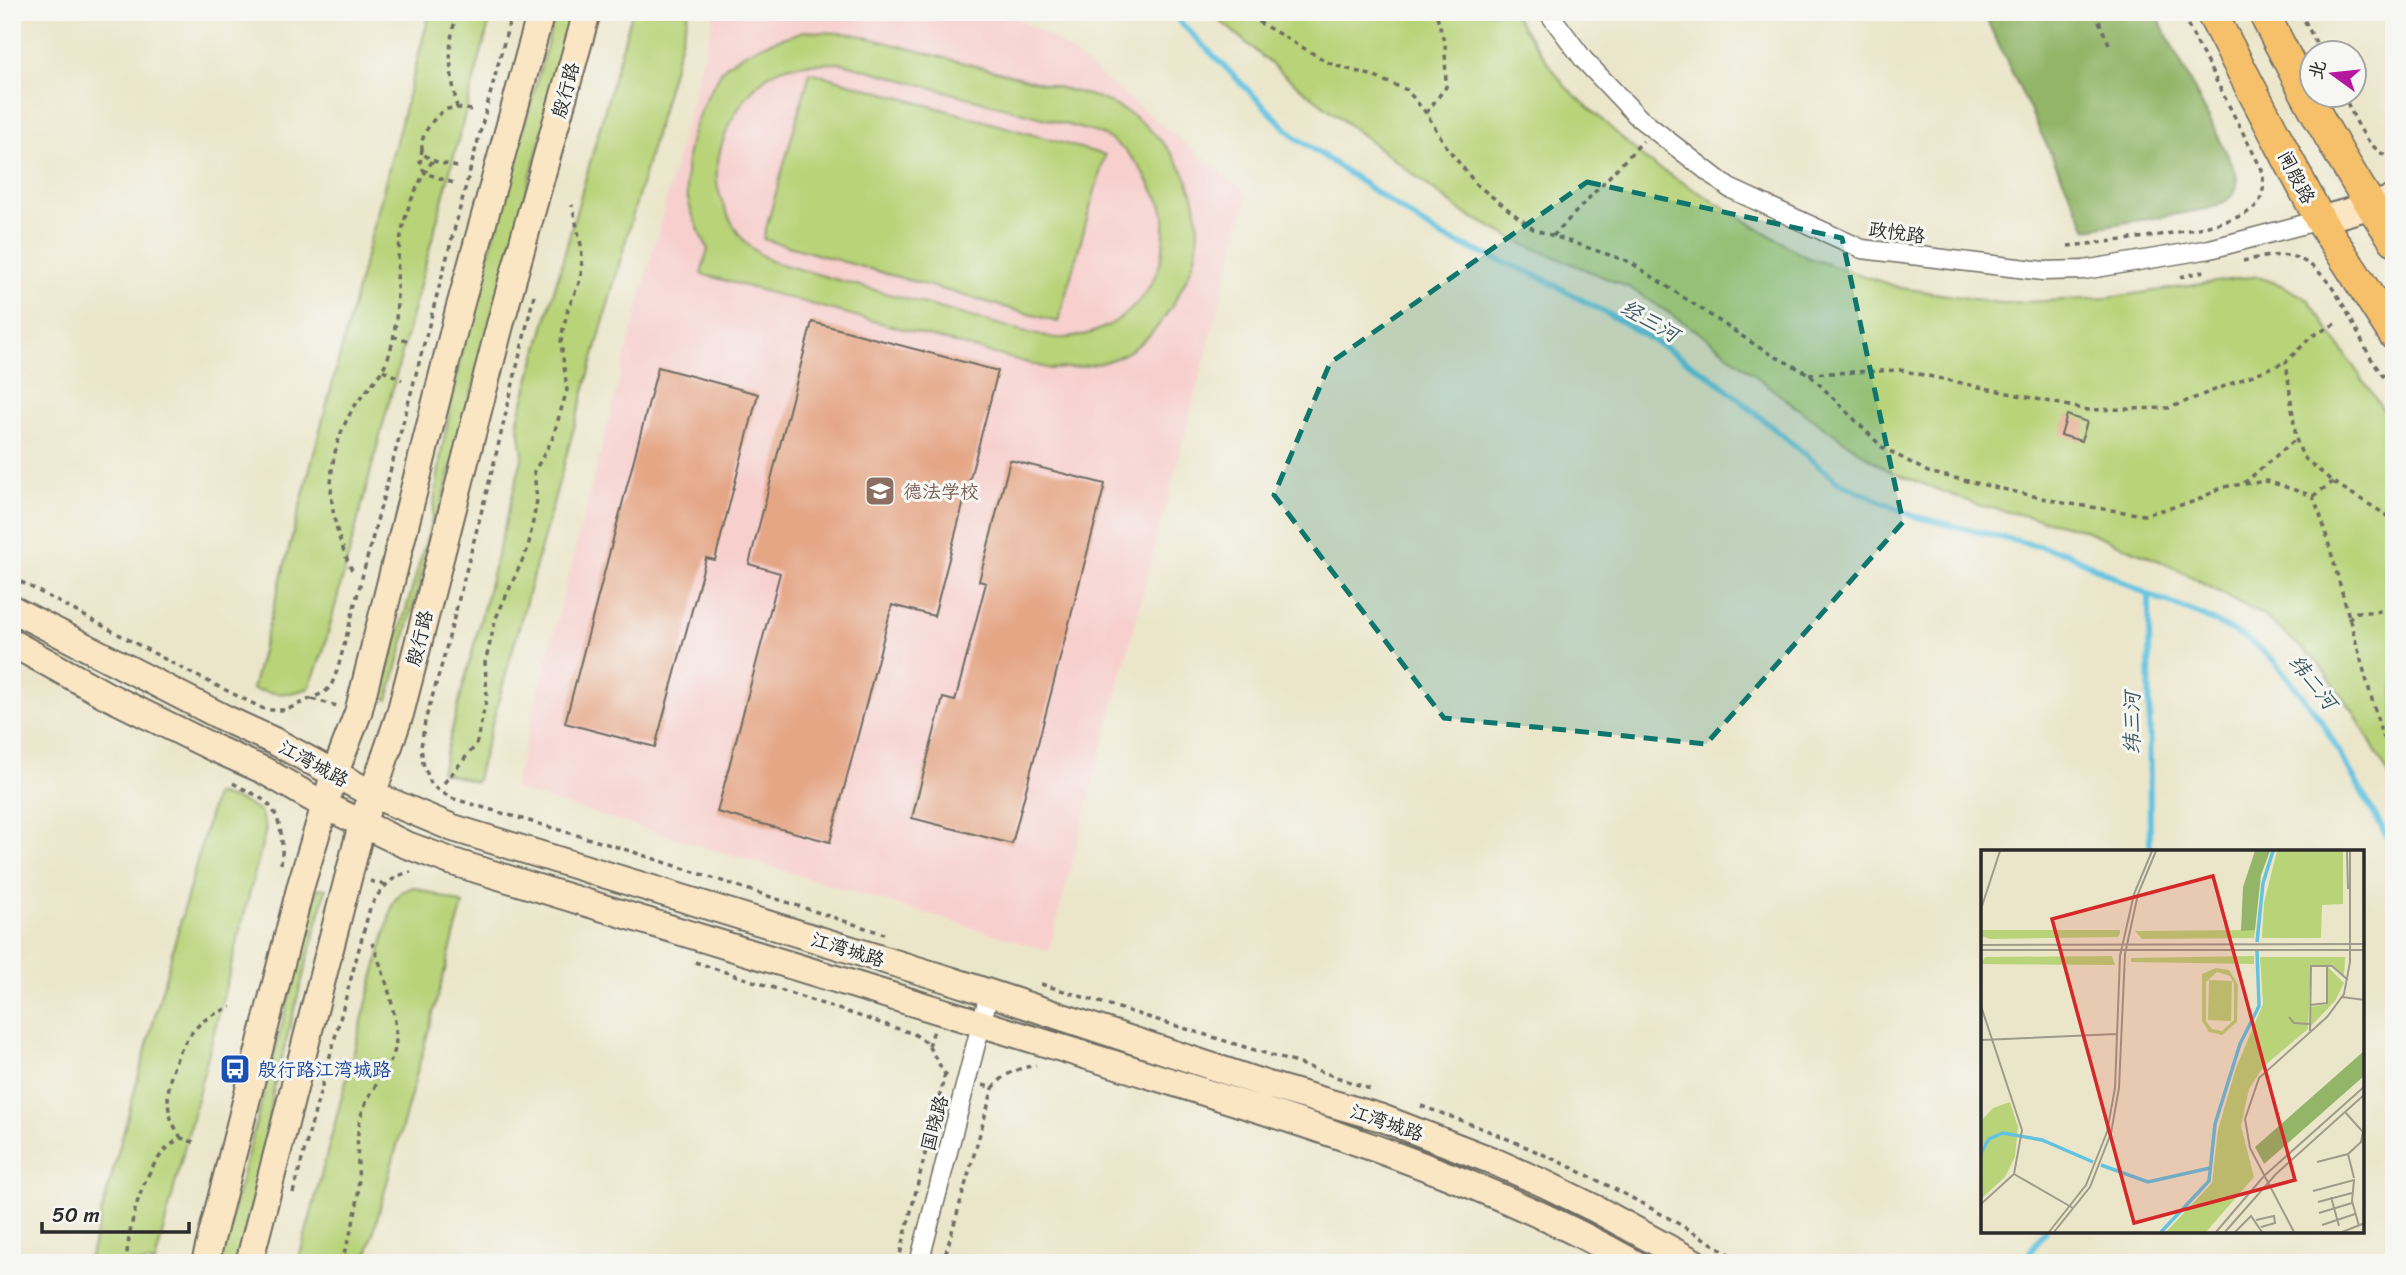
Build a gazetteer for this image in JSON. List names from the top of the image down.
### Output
{
  "streets": {
    "main road": ["闸殷路"],
    "street": [
      "殷行路",
      "政悦路",
      "江湾城路",
      "国晓路"
    ]
  },
  "crossings": [
    ["殷行路", "江湾城路"],
    ["闸殷路", "政悦路"],
    ["江湾城路", "国晓路"]
  ],
  "water": ["经三河", "纬二河", "纬三河"],
  "places": {
    "school or university": ["德法学校"],
    "bus stop": ["殷行路江湾城路"]
  },
  "scale_bar": "50 m",
  "north": "left"
}
